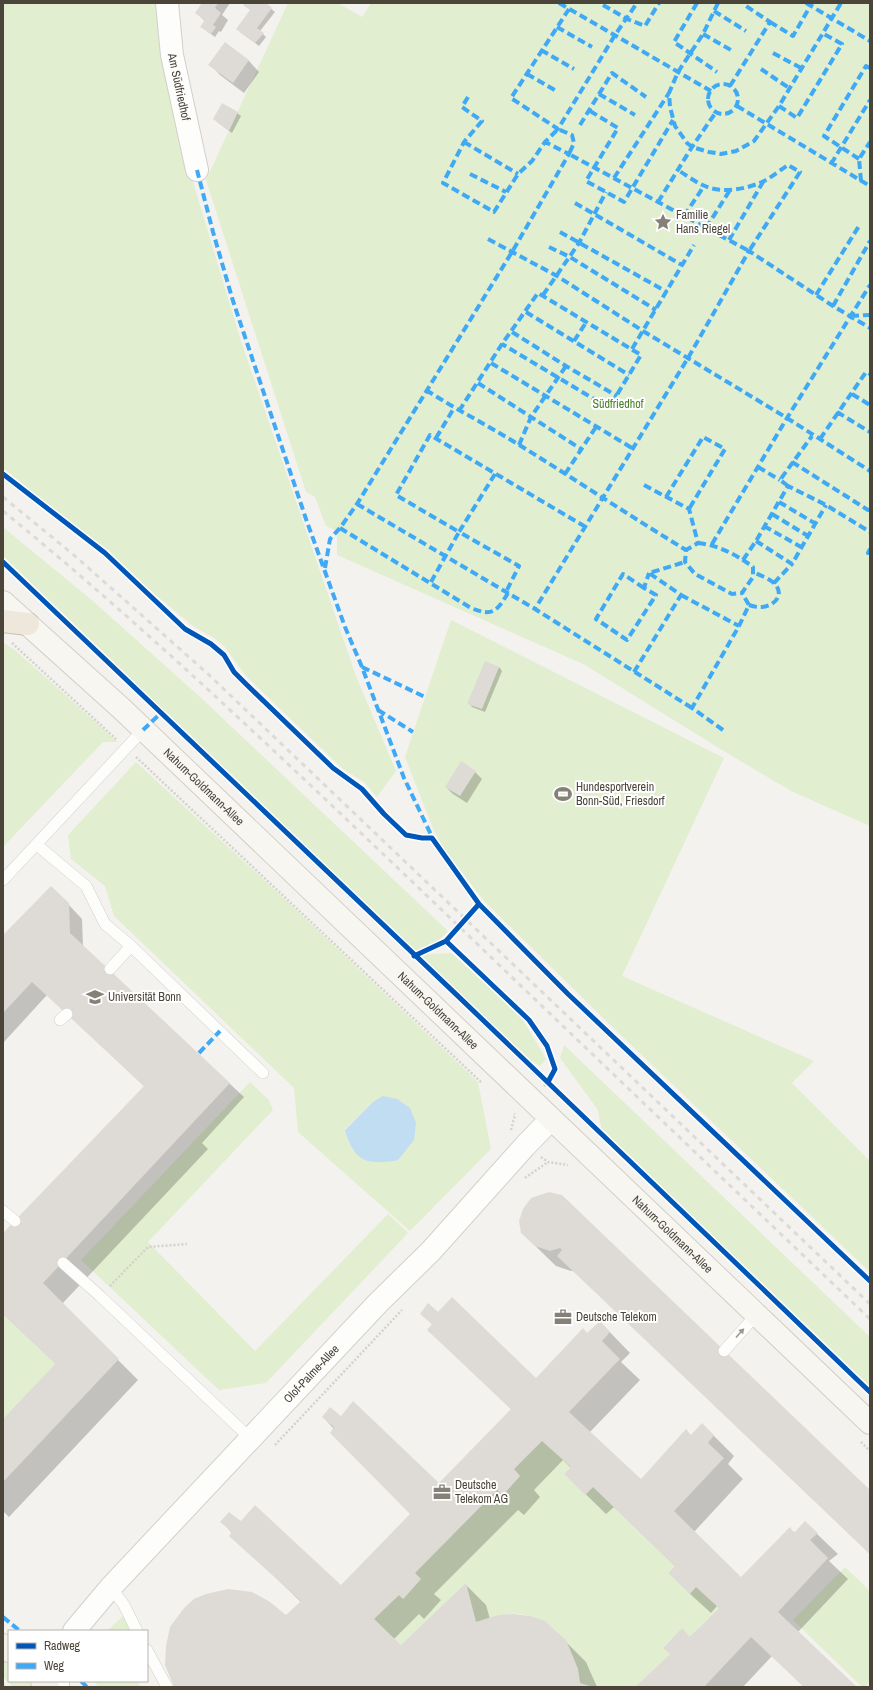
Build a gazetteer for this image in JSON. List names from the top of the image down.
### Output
{
  "streets": {
    "main road": ["Nahum-Goldmann-Allee"],
    "street": ["Am Südfriedhof", "Olof-Palme-Allee"]
  },
  "crossings": [
    ["Nahum-Goldmann-Allee", "Olof-Palme-Allee"]
  ],
  "parks": ["Südfriedhof"],
  "places": {
    "place": ["Familie Hans Riegel"],
    "sports": ["Hundesportverein Bonn-Süd, Friesdorf"],
    "school or university": ["Universität Bonn"],
    "office": ["Deutsche Telekom", "Deutsche Telekom AG"]
  },
  "legend": ["Radweg", "Weg"]
}
